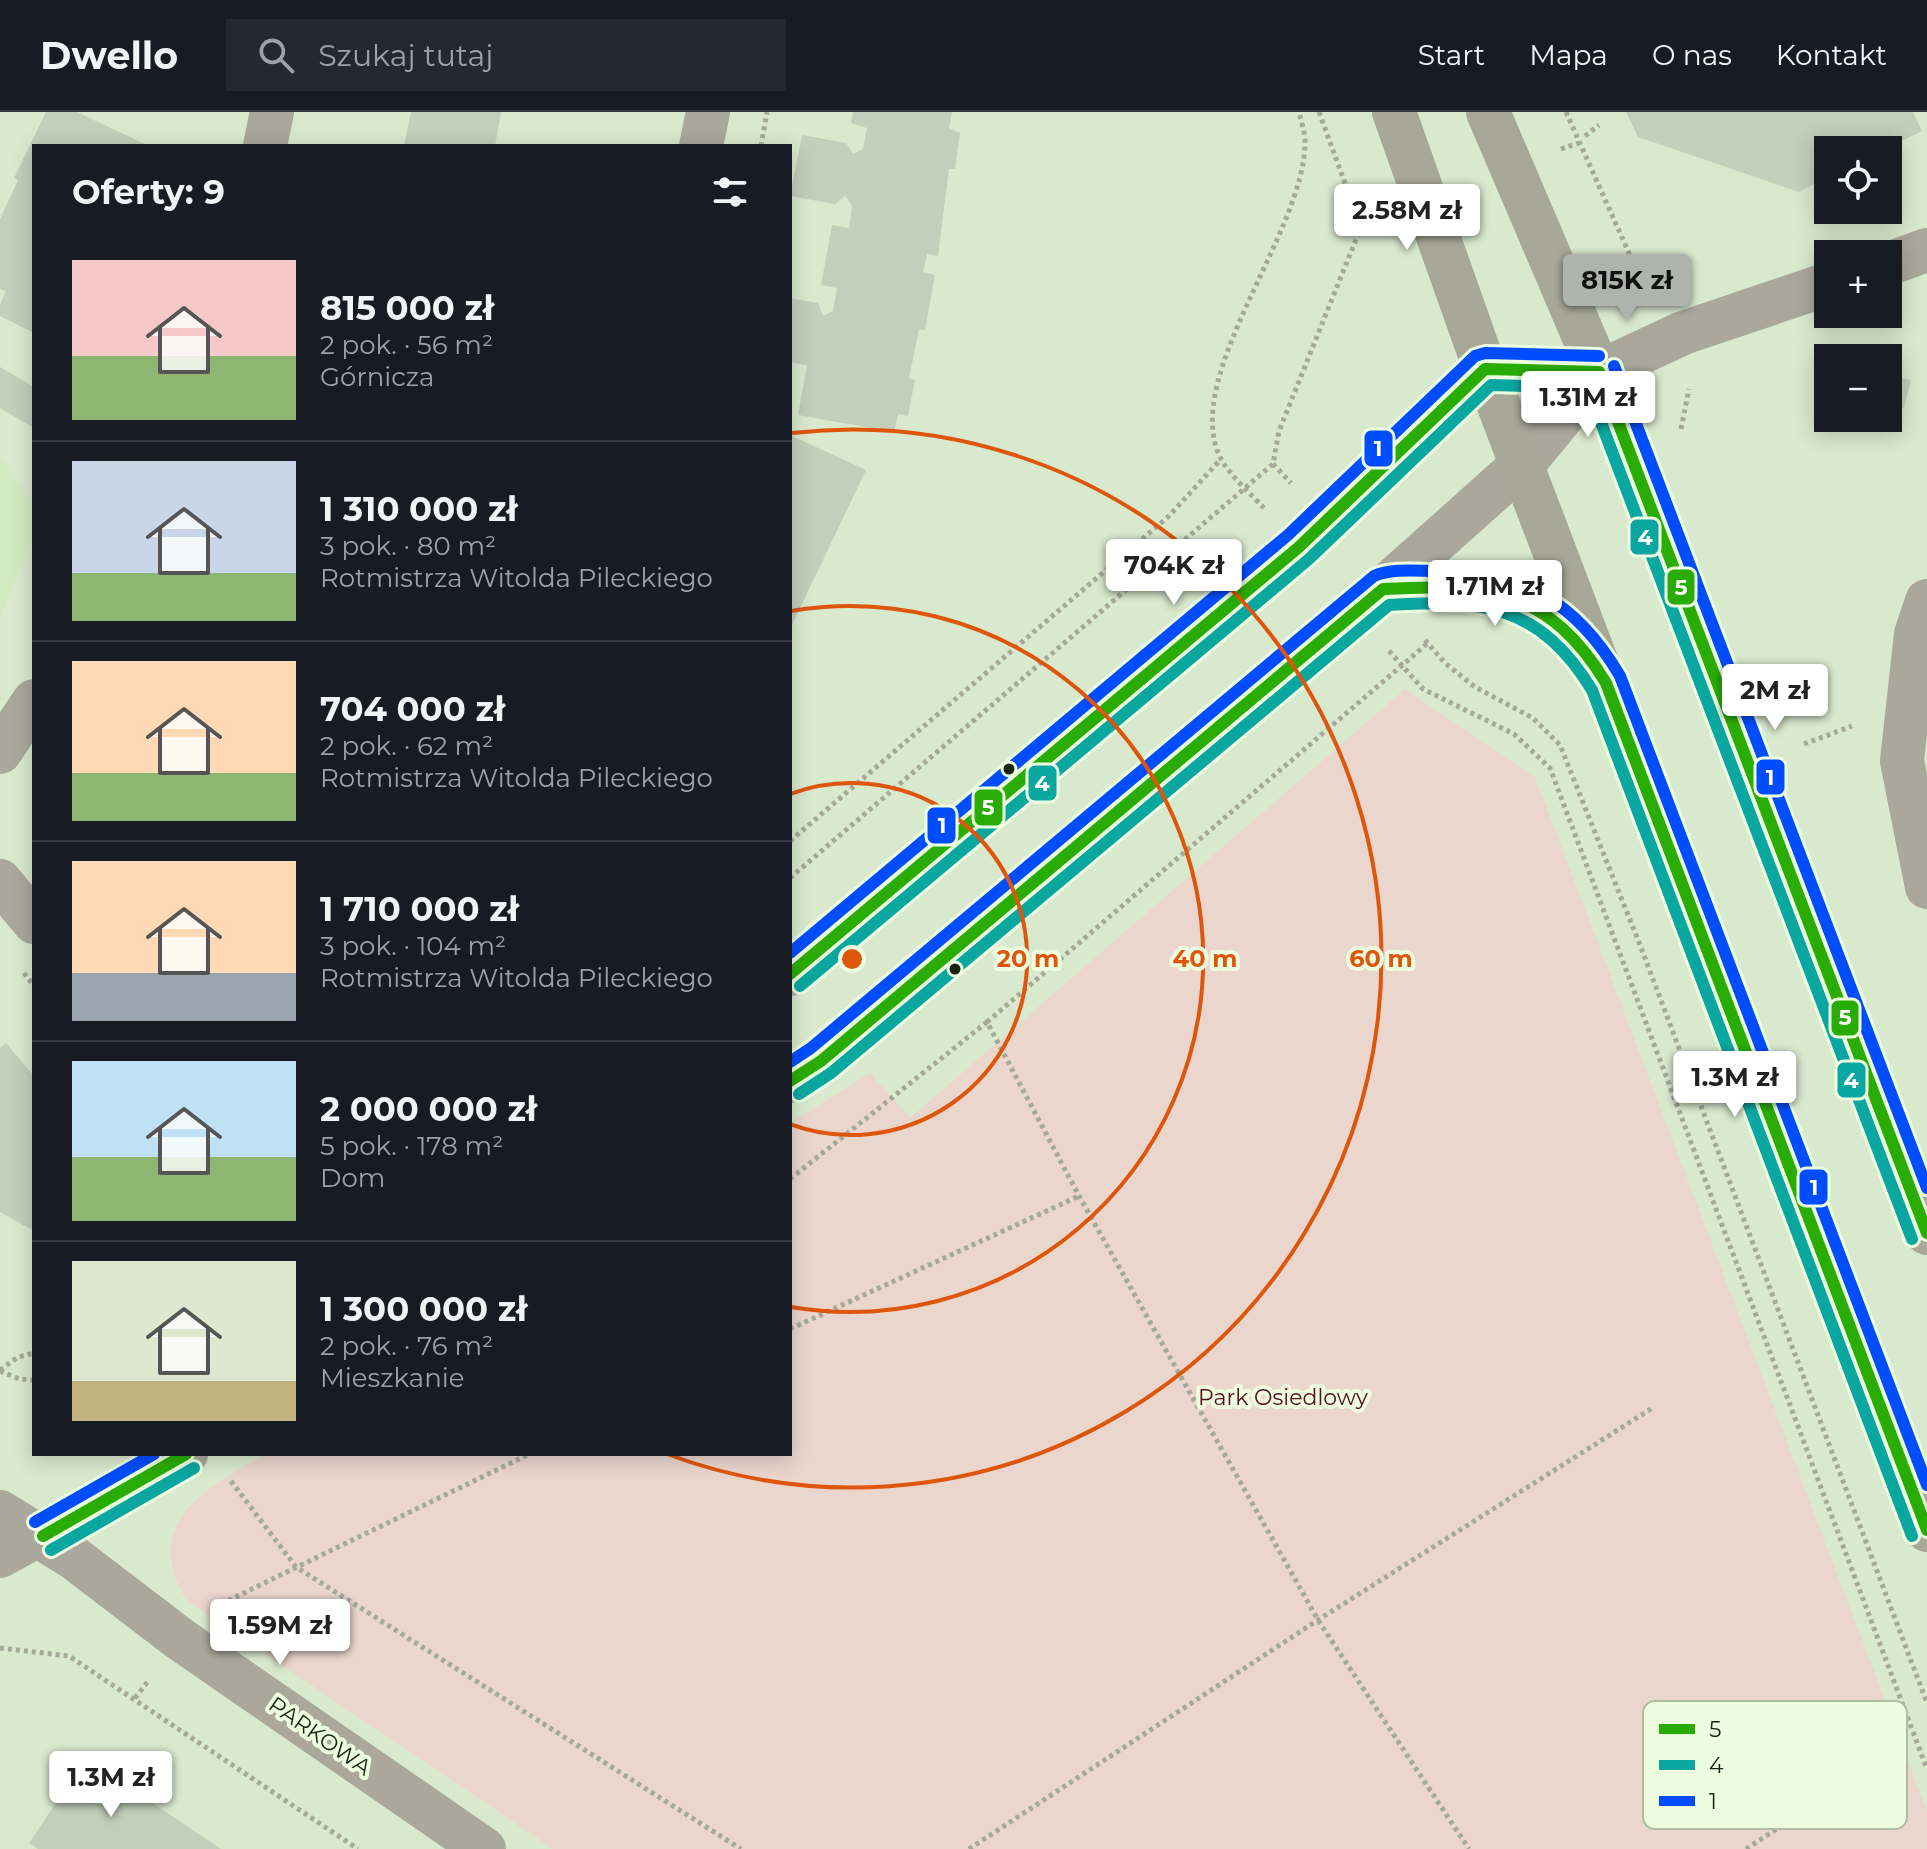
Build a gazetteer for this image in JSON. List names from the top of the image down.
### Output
{
  "streets": {
    "street": ["PARKOWA"]
  },
  "parks": ["Park Osiedlowy"],
  "lines": ["transit line 1", "transit line 5", "transit line 4"],
  "legend": ["5", "4", "1"],
  "page": {
    "header": "Dwello",
    "search": "Szukaj tutaj",
    "nav": [
      "Start",
      "Mapa",
      "O nas",
      "Kontakt"
    ],
    "map_buttons": ["+", "−"],
    "heading": "Oferty: 9",
    "price": [
      "2.58M zł",
      "815K zł",
      "1.31M zł",
      "704K zł",
      "1.71M zł",
      "2M zł",
      "1.3M zł",
      "1.59M zł",
      "1.3M zł"
    ],
    "list": [
      {
        "name": "815 000 zł",
        "note": "2 pok. · 56 m² · Górnicza"
      },
      {
        "name": "1 310 000 zł",
        "note": "3 pok. · 80 m² · Rotmistrza Witolda Pileckiego"
      },
      {
        "name": "704 000 zł",
        "note": "2 pok. · 62 m² · Rotmistrza Witolda Pileckiego"
      },
      {
        "name": "1 710 000 zł",
        "note": "3 pok. · 104 m² · Rotmistrza Witolda Pileckiego"
      },
      {
        "name": "2 000 000 zł",
        "note": "5 pok. · 178 m² · Dom"
      },
      {
        "name": "1 300 000 zł",
        "note": "2 pok. · 76 m² · Mieszkanie"
      }
    ]
  },
  "rings": ["20 m", "40 m", "60 m"]
}
